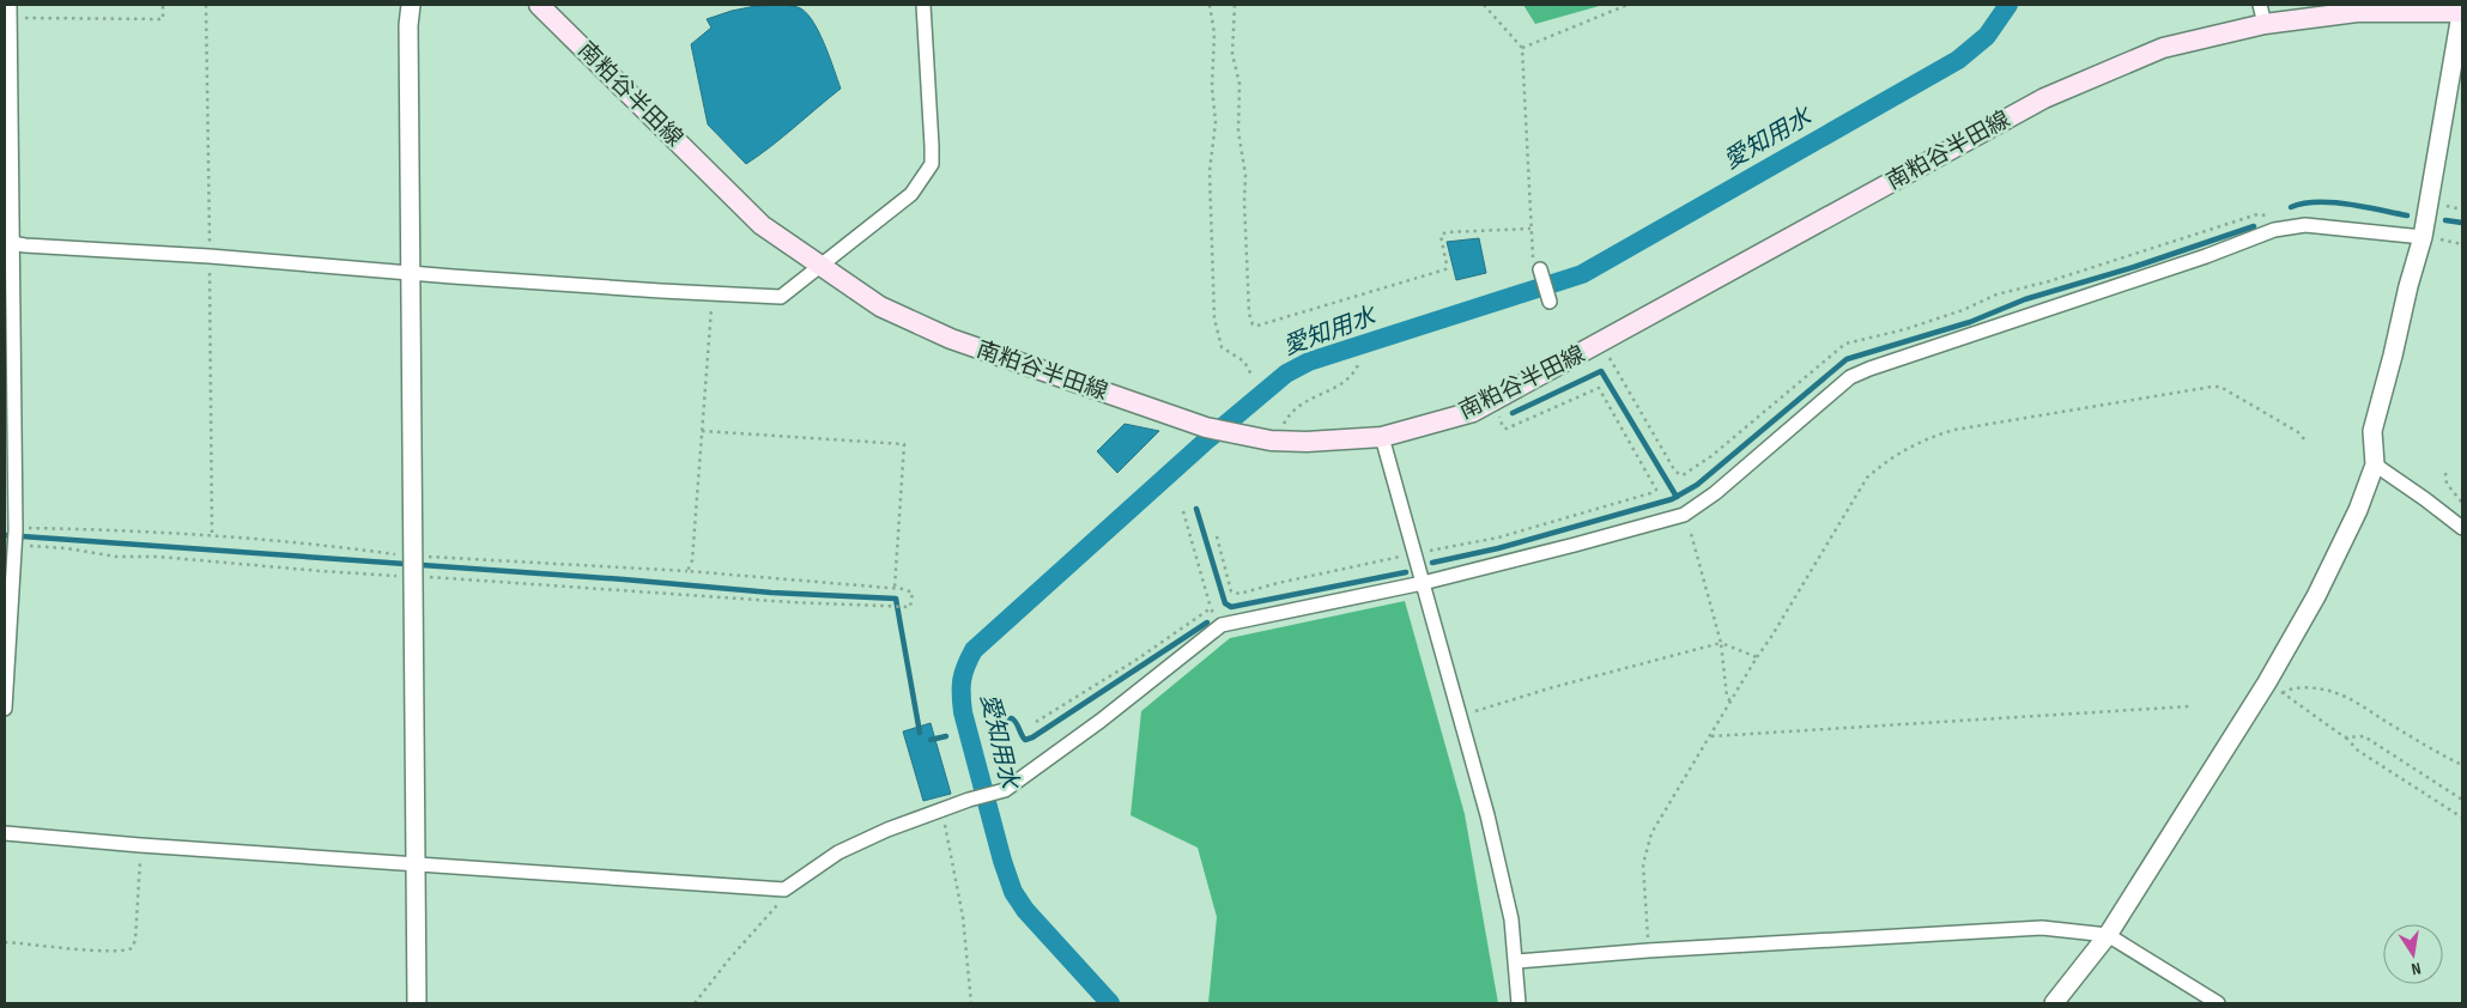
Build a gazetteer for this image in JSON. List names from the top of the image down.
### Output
{
  "streets": {
    "main road": ["南粕谷半田線"]
  },
  "water": ["愛知用水"],
  "north": "bottom"
}
